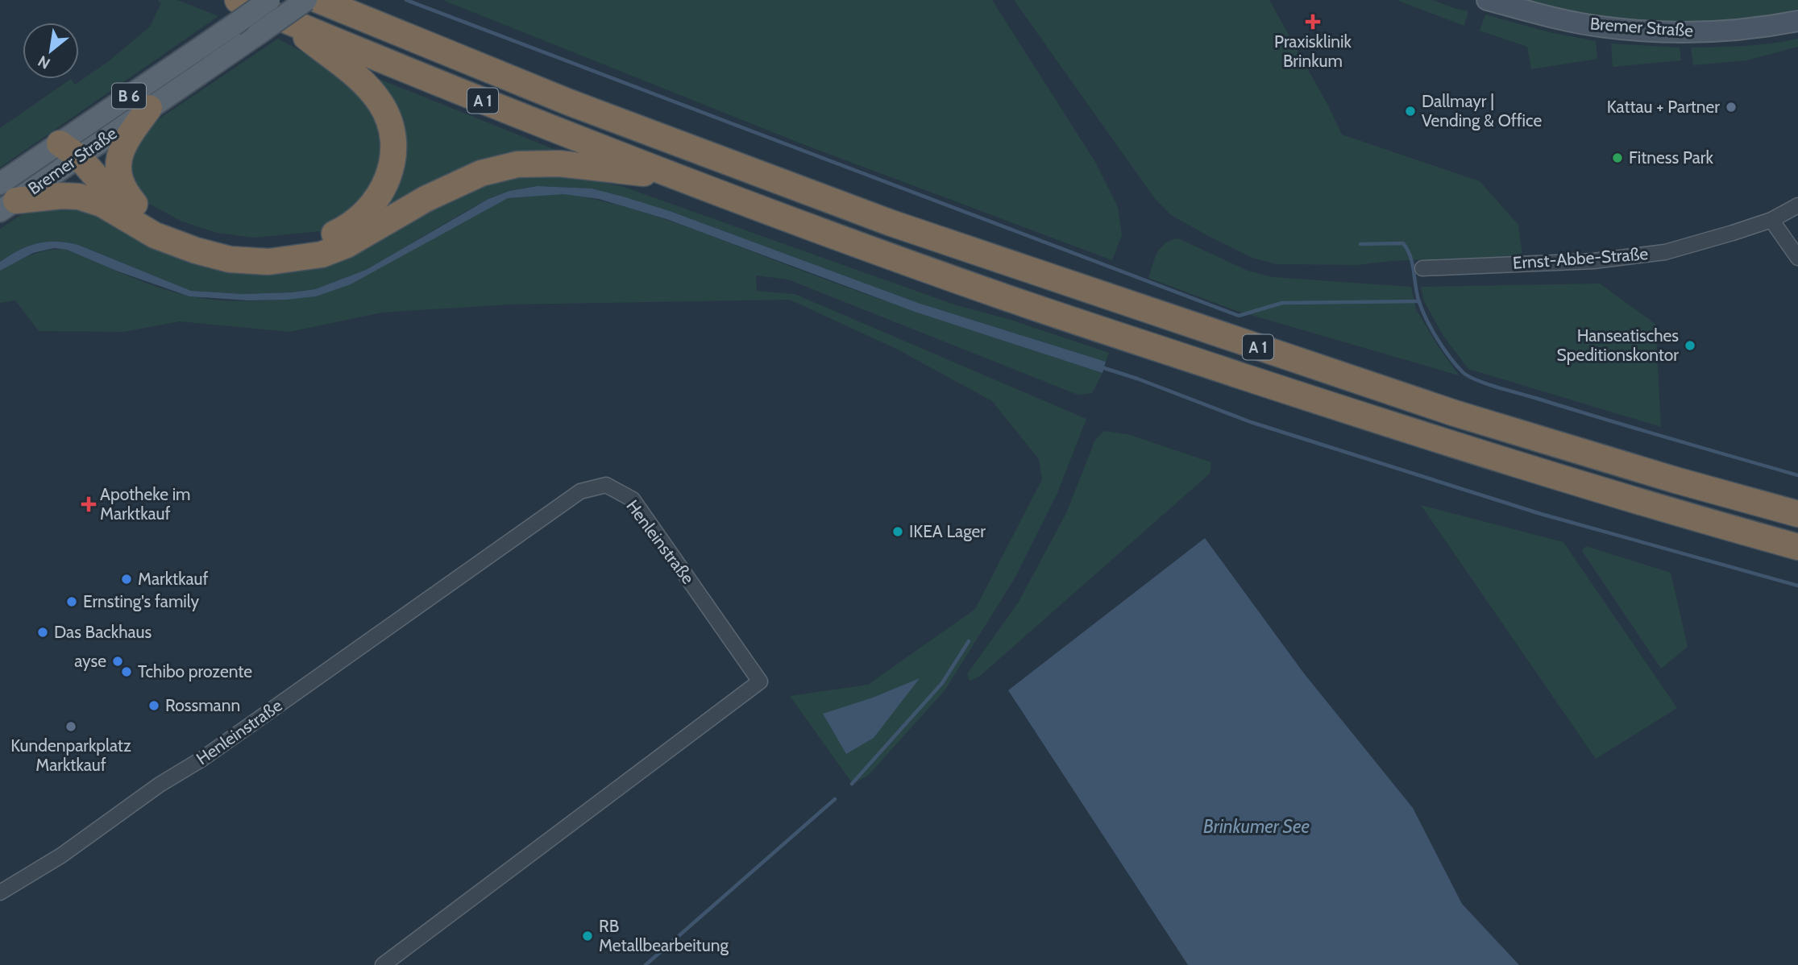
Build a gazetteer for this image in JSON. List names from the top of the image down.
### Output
{
  "streets": {
    "highway": ["A 1"],
    "main road": ["Bremer Straße", "B 6"],
    "street": ["Ernst-Abbe-Straße", "Henleinstraße"]
  },
  "water": ["Brinkumer See"],
  "places": {
    "health": ["Praxisklinik Brinkum", "Apotheke im Marktkauf"],
    "other": [
      "Kattau + Partner",
      "Dallmayr | Vending & Office",
      "Fitness Park",
      "Hanseatisches Speditionskontor",
      "IKEA Lager",
      "Marktkauf",
      "Ernsting's family",
      "Das Backhaus",
      "ayse",
      "Tchibo prozente",
      "Rossmann",
      "Kundenparkplatz Marktkauf",
      "RB Metallbearbeitung"
    ]
  },
  "north": "bottom left"
}
